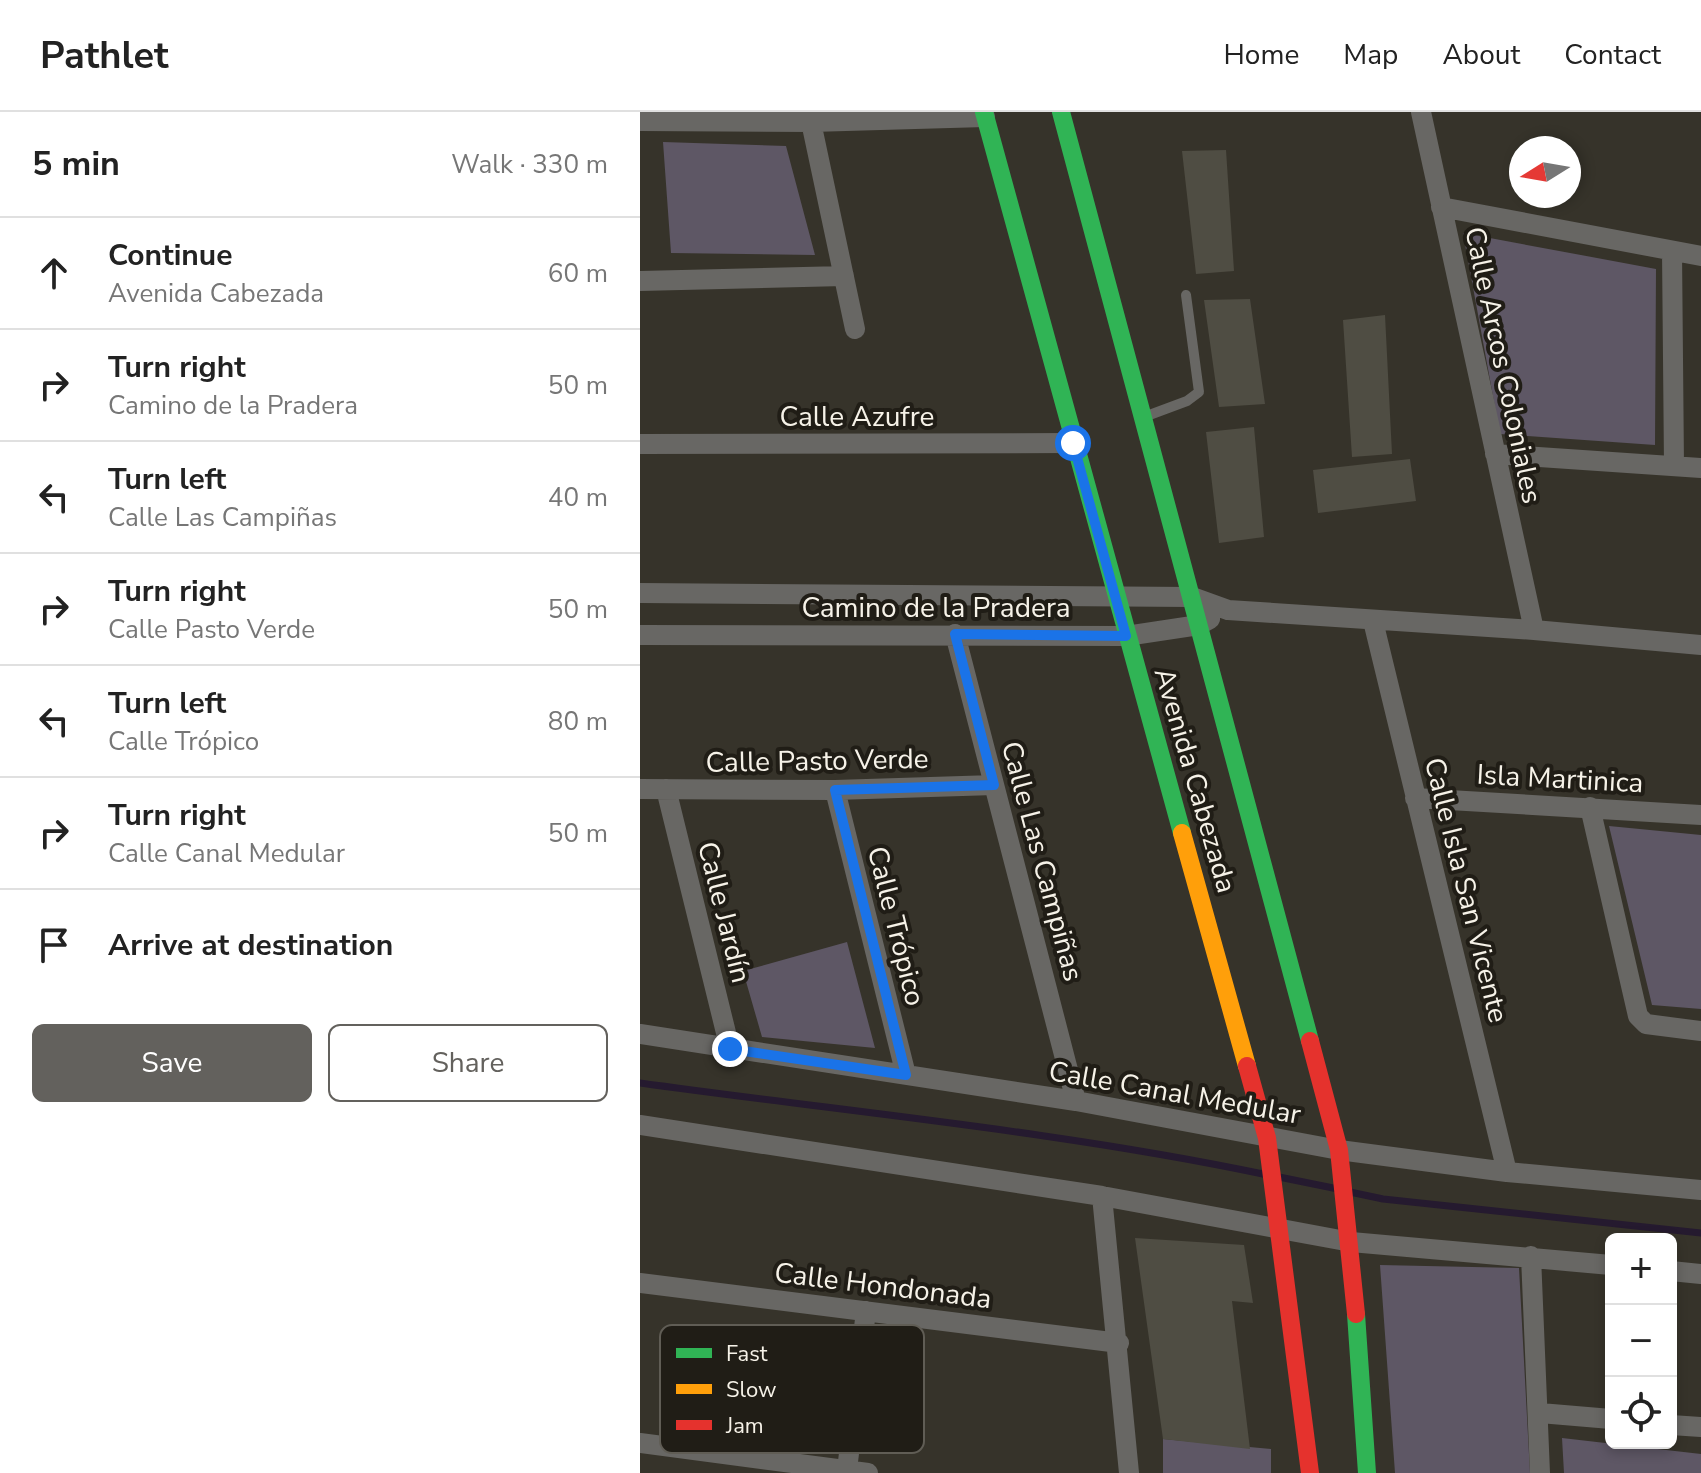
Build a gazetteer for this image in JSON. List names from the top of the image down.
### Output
{
  "streets": {
    "main road": ["Avenida Cabezada"],
    "street": [
      "Calle Arcos Coloniales",
      "Calle Azufre",
      "Camino de la Pradera",
      "Calle Pasto Verde",
      "Isla Martinica",
      "Calle Las Campiñas",
      "Calle Isla San Vicente",
      "Calle Jardín",
      "Calle Trópico",
      "Calle Canal Medular",
      "Calle Hondonada"
    ]
  },
  "crossings": [
    ["Calle Arcos Coloniales", "Camino de la Pradera"],
    ["Calle Azufre", "Avenida Cabezada"],
    ["Camino de la Pradera", "Avenida Cabezada"],
    ["Camino de la Pradera", "Calle Las Campiñas"],
    ["Camino de la Pradera", "Calle Isla San Vicente"],
    ["Calle Pasto Verde", "Calle Las Campiñas"],
    ["Calle Pasto Verde", "Calle Jardín"],
    ["Calle Pasto Verde", "Calle Trópico"],
    ["Isla Martinica", "Calle Isla San Vicente"],
    ["Avenida Cabezada", "Calle Canal Medular"],
    ["Calle Las Campiñas", "Calle Canal Medular"],
    ["Calle Isla San Vicente", "Calle Canal Medular"],
    ["Calle Jardín", "Calle Canal Medular"],
    ["Calle Trópico", "Calle Canal Medular"]
  ],
  "legend": ["Fast", "Slow", "Jam"],
  "north": "left",
  "page": {
    "header": "Pathlet",
    "nav": [
      "Home",
      "Map",
      "About",
      "Contact"
    ],
    "heading": ["5 min", "Walk · 330 m"],
    "list": [
      ["Continue", "Avenida Cabezada", "60 m"],
      ["Turn right", "Camino de la Pradera", "50 m"],
      ["Turn left", "Calle Las Campiñas", "40 m"],
      ["Turn right", "Calle Pasto Verde", "50 m"],
      ["Turn left", "Calle Trópico", "80 m"],
      ["Turn right", "Calle Canal Medular", "50 m"],
      "Arrive at destination"
    ],
    "buttons": ["Save", "Share"],
    "map_buttons": ["+", "−"]
  }
}
